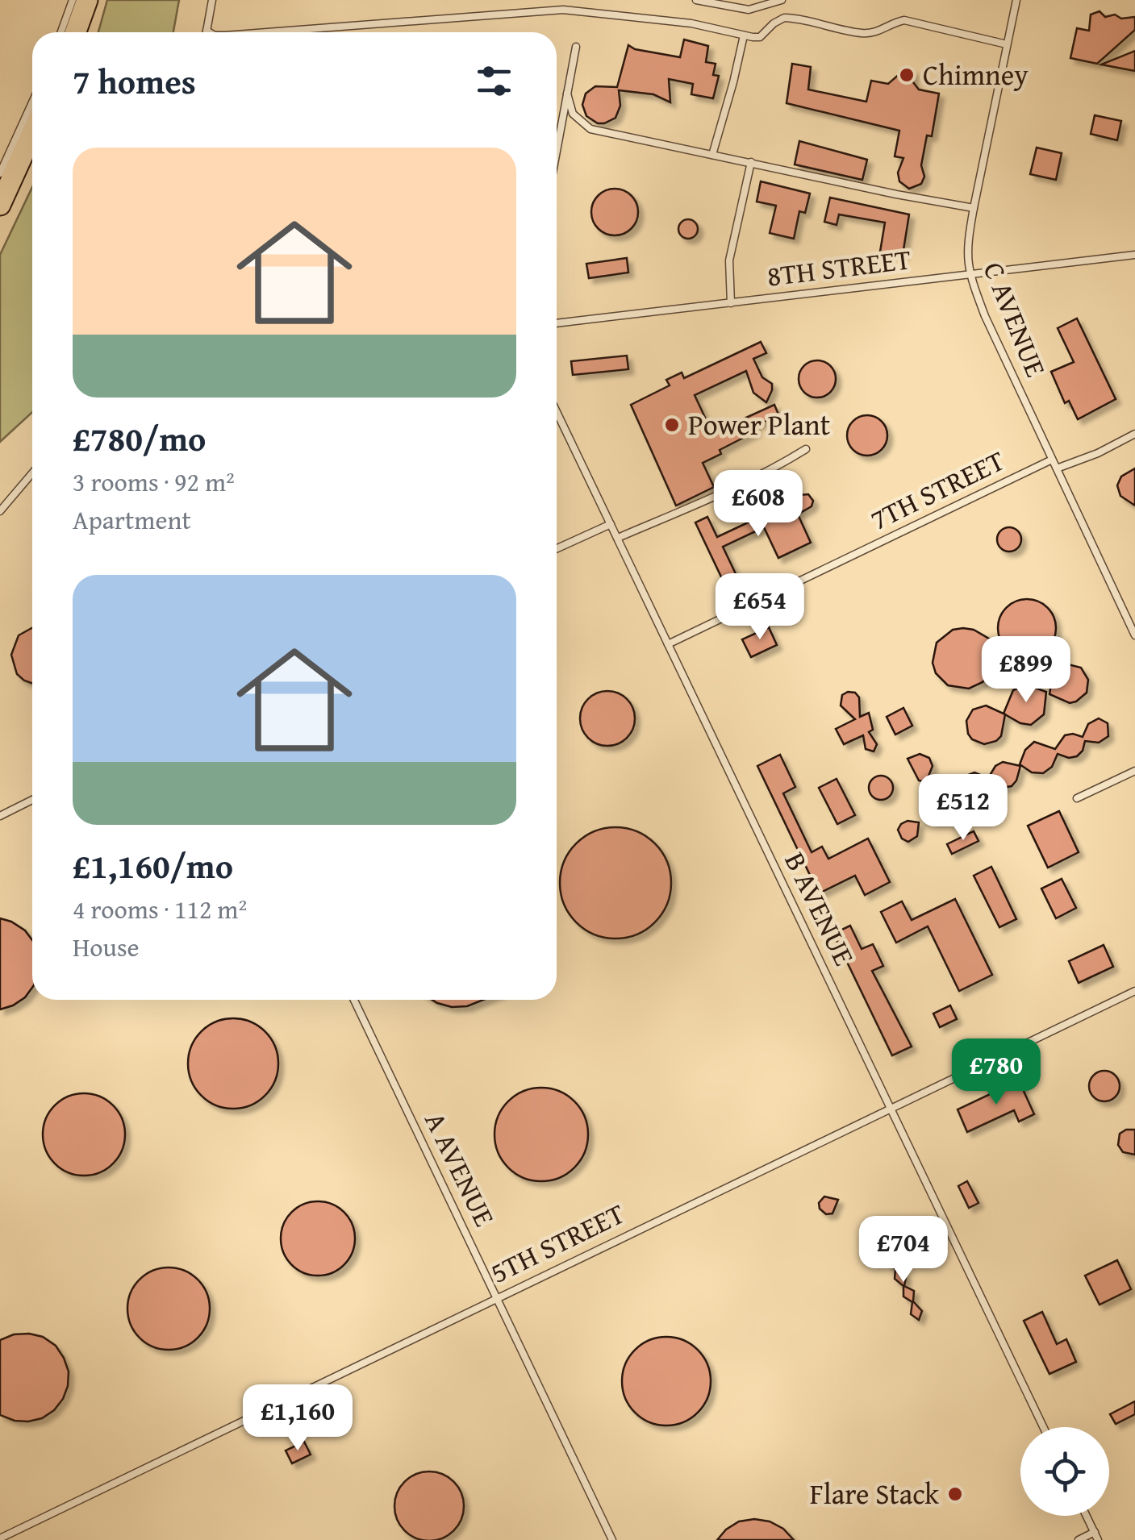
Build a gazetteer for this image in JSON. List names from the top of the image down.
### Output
{
  "streets": {
    "lane": [
      "8TH STREET",
      "C AVENUE",
      "7TH STREET",
      "B AVENUE",
      "A AVENUE",
      "5TH STREET"
    ]
  },
  "crossings": [
    ["8TH STREET", "C AVENUE"],
    ["C AVENUE", "7TH STREET"],
    ["7TH STREET", "B AVENUE"],
    ["B AVENUE", "5TH STREET"],
    ["A AVENUE", "5TH STREET"]
  ],
  "places": ["Chimney", "Power Plant", "Flare Stack"],
  "page": {
    "heading": "7 homes",
    "list": [
      {
        "name": "£780/mo",
        "note": "3 rooms · 92 m² · Apartment"
      },
      {
        "name": "£1,160/mo",
        "note": "4 rooms · 112 m² · House"
      }
    ],
    "price": [
      "£608",
      "£654",
      "£899",
      "£512",
      "£780",
      "£704",
      "£1,160"
    ]
  }
}
